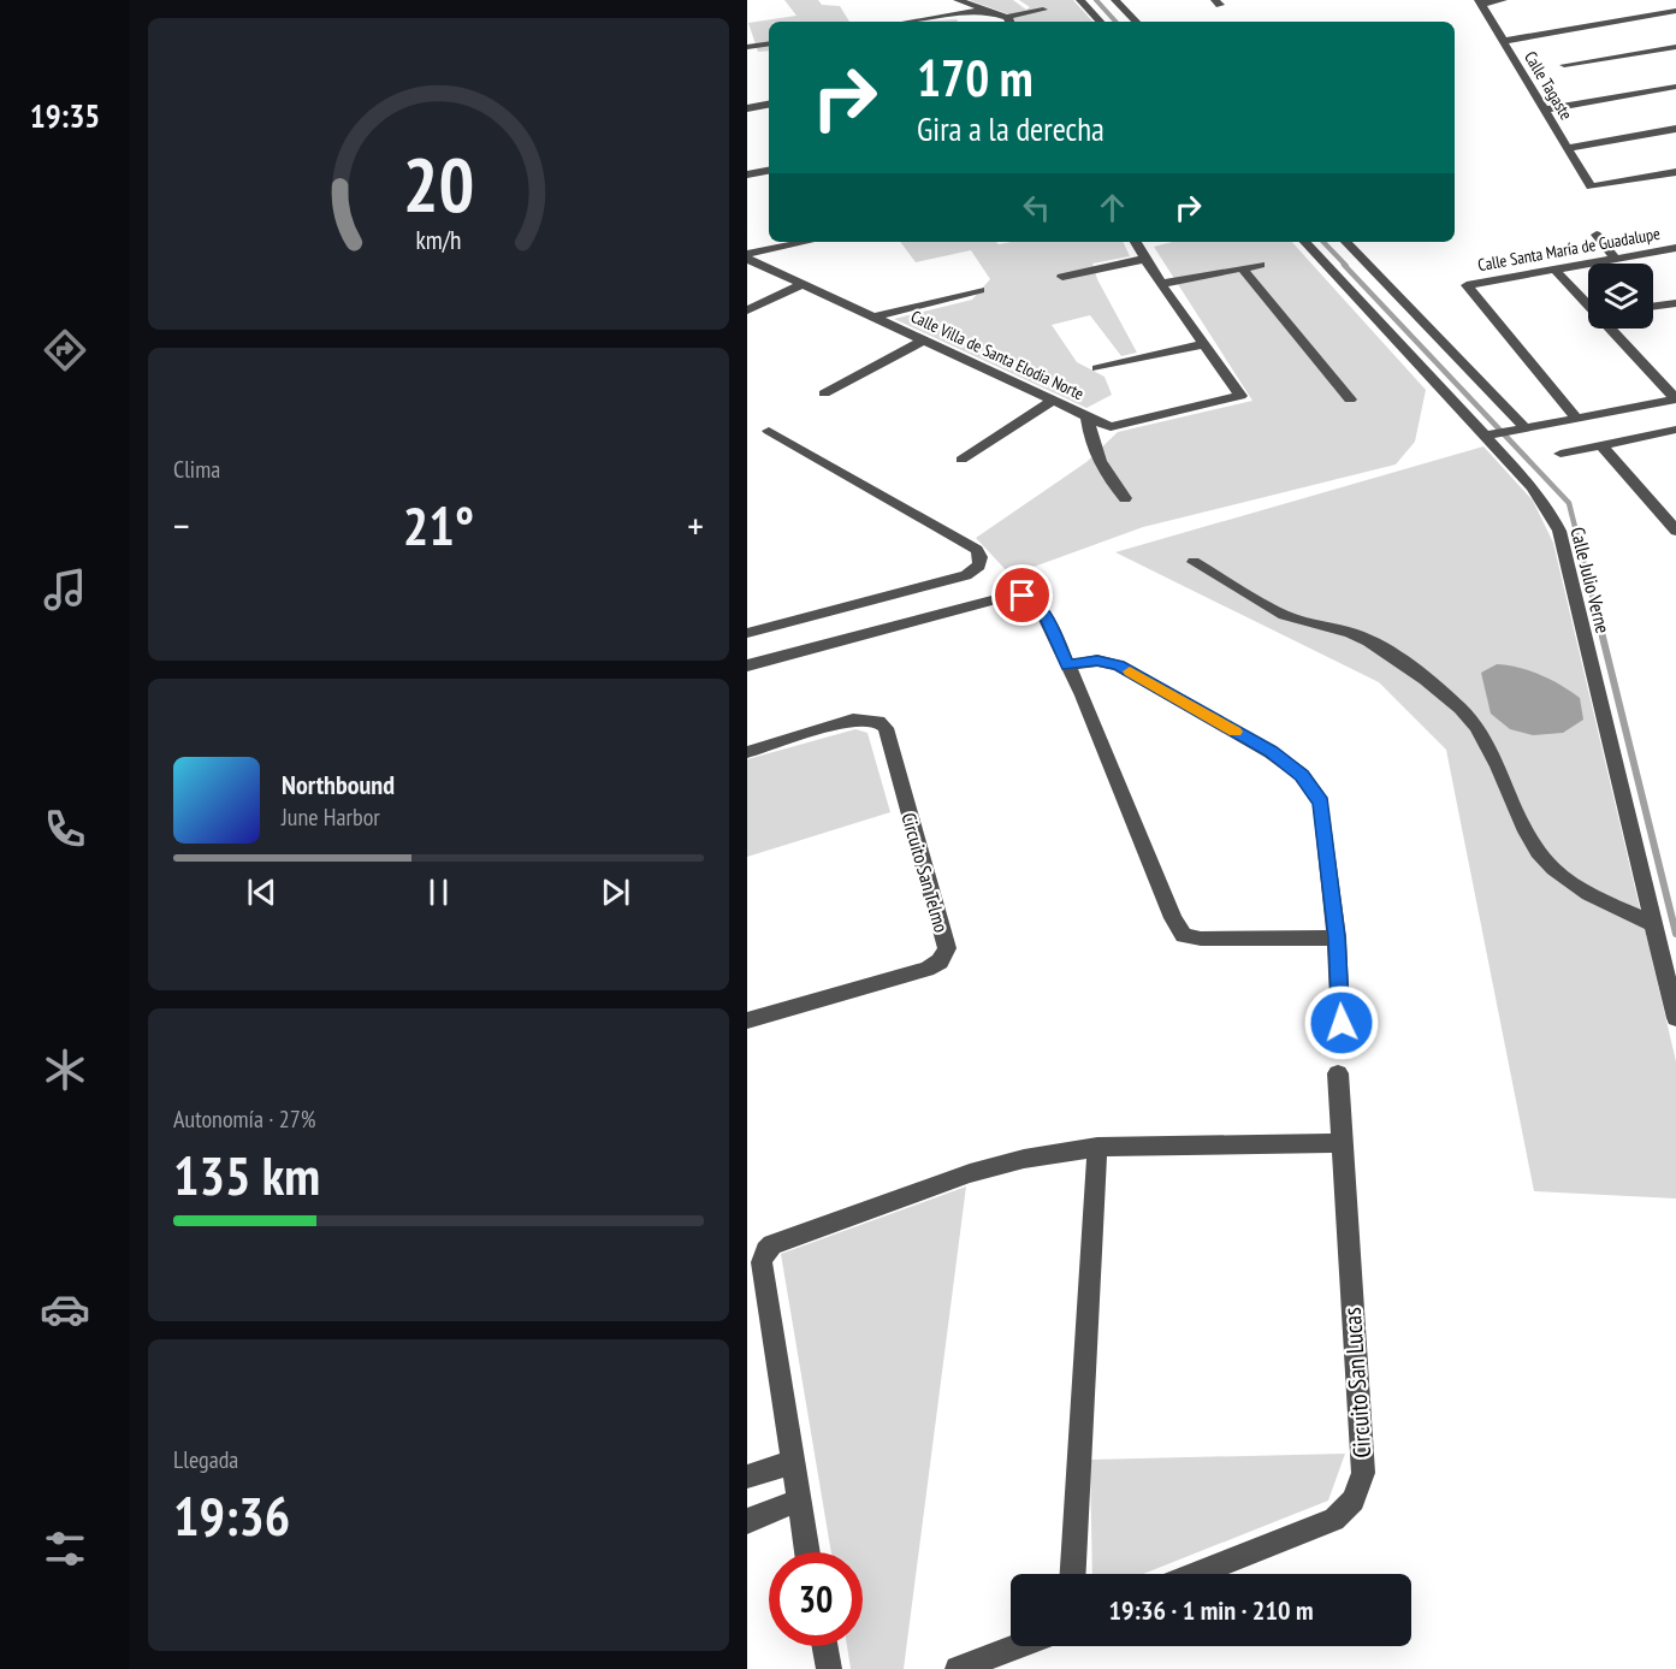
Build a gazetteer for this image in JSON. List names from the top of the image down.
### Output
{
  "streets": {
    "street": [
      "Calle Tagaste",
      "Calle Santa María de Guadalupe",
      "Calle Villa de Santa Elodia Norte",
      "Calle Julio Verne",
      "Circuito San Telmo",
      "Circuito San Lucas"
    ]
  },
  "page": {
    "tabs": "19:35",
    "turn": ["170 m", "Gira a la derecha"],
    "tile": [
      "Clima",
      ["Autonomía · 27%", "135 km"],
      ["Llegada", "19:36"]
    ],
    "heat": ["−", "21°", "+"],
    "song": ["Northbound", "June Harbor"],
    "limit": "30",
    "trip": "19:36 · 1 min · 210 m",
    "gauge": ["20", "km/h"]
  }
}
